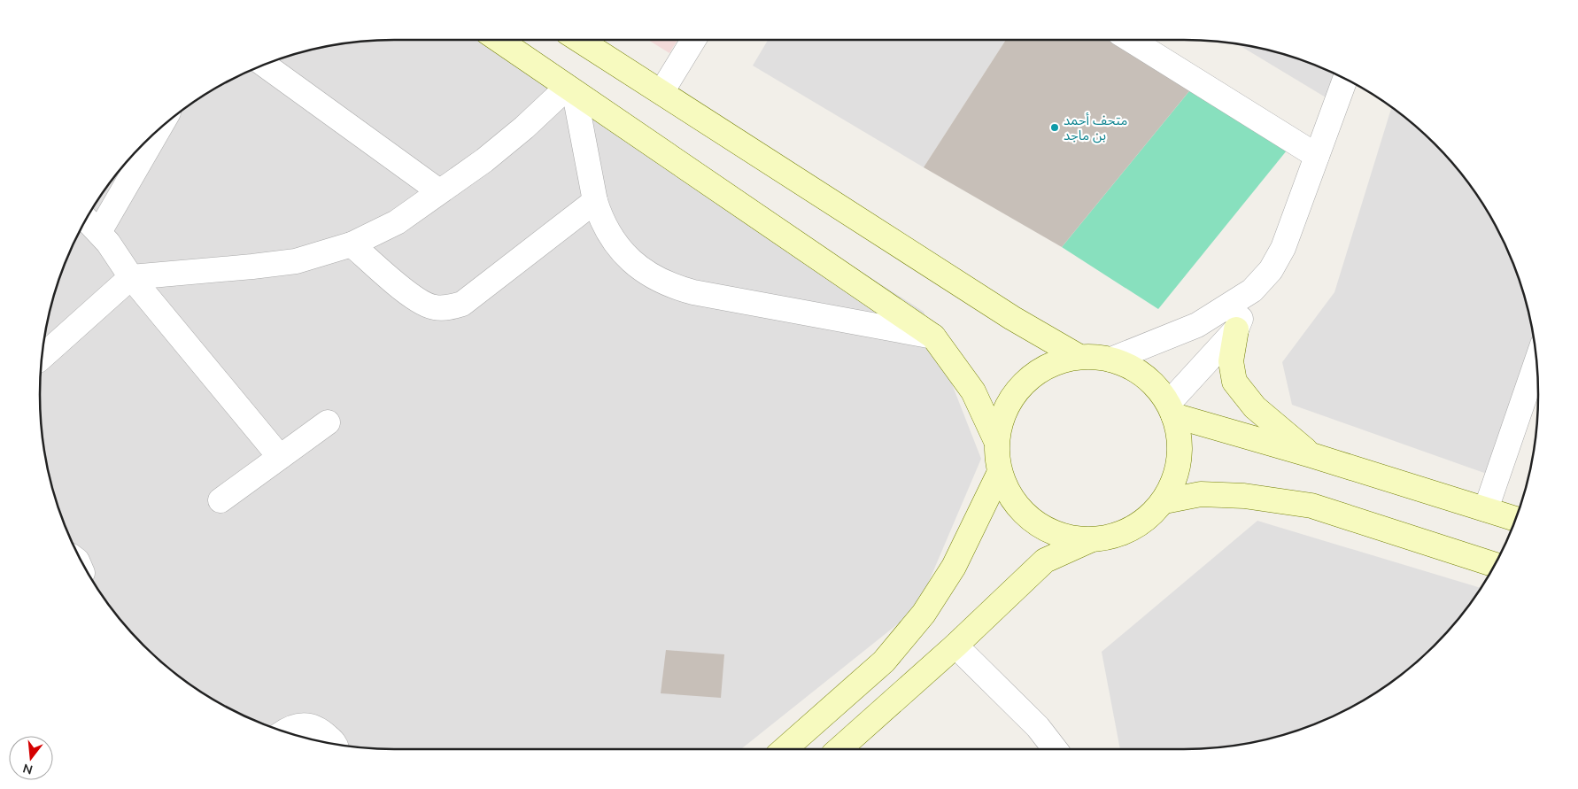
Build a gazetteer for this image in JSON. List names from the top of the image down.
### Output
{
  "places": ["متحف أحمد بن ماجد"],
  "north": "bottom"
}
